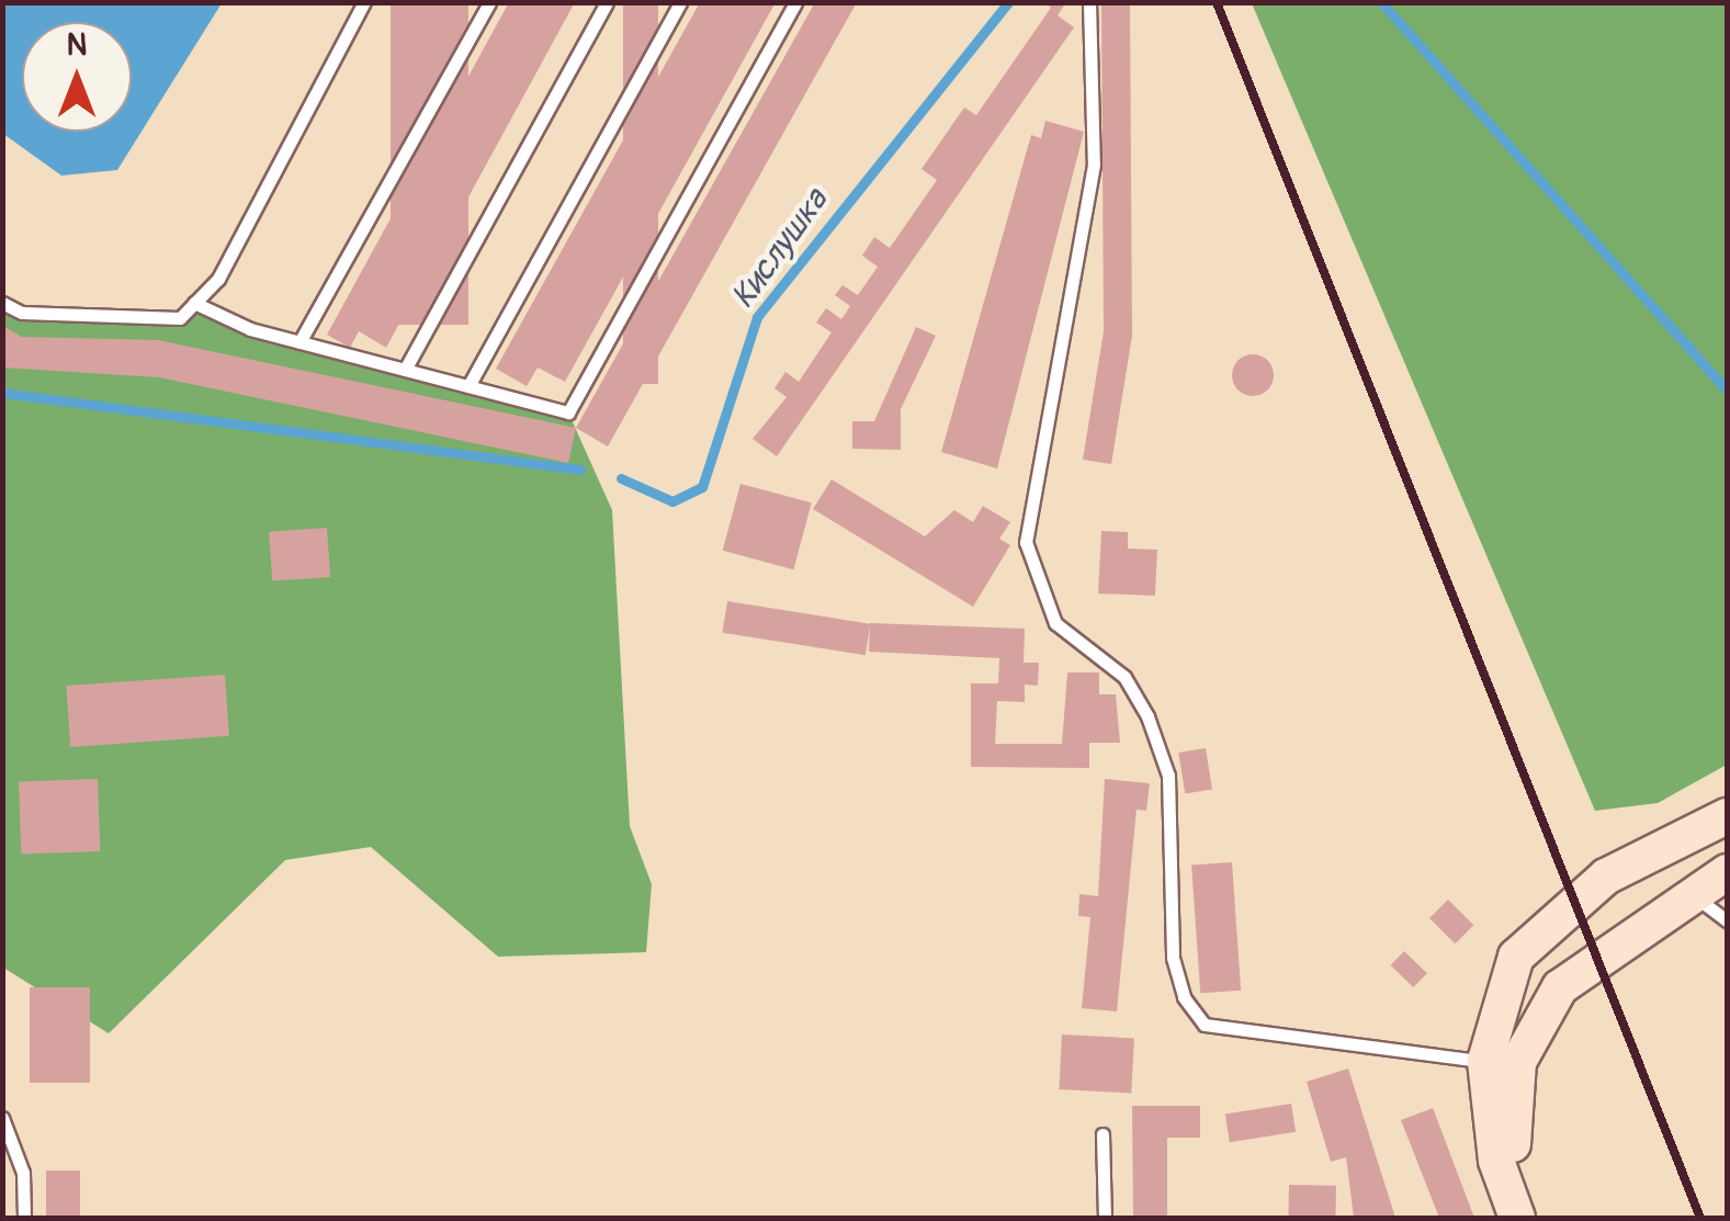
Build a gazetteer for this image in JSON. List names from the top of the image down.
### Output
{
  "water": ["Кислушка"],
  "north": "top"
}
